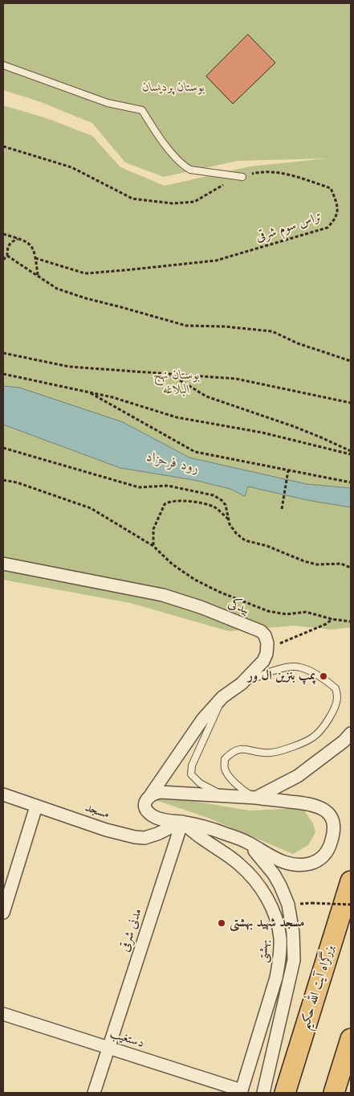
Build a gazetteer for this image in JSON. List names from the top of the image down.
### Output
{
  "streets": {
    "highway": ["بزرگراه آیت الله حکیم"],
    "street": [
      "بیدکی",
      "مسجد",
      "مدنی شرقی",
      "بهشتی",
      "دستغیب"
    ],
    "path": ["تراس سوم شرقی"]
  },
  "crossings": [
    ["مسجد", "مدنی شرقی"],
    ["مسجد", "بهشتی"],
    ["مدنی شرقی", "بهشتی"],
    ["مدنی شرقی", "دستغیب"],
    ["بهشتی", "دستغیب"]
  ],
  "water": ["رود فرحزاد"],
  "parks": ["بوستان پردیسان", "بوستان نهج البلاغه"],
  "places": ["پمپ بنزین ال ور", "مسجد شهید بهشتی"]
}
